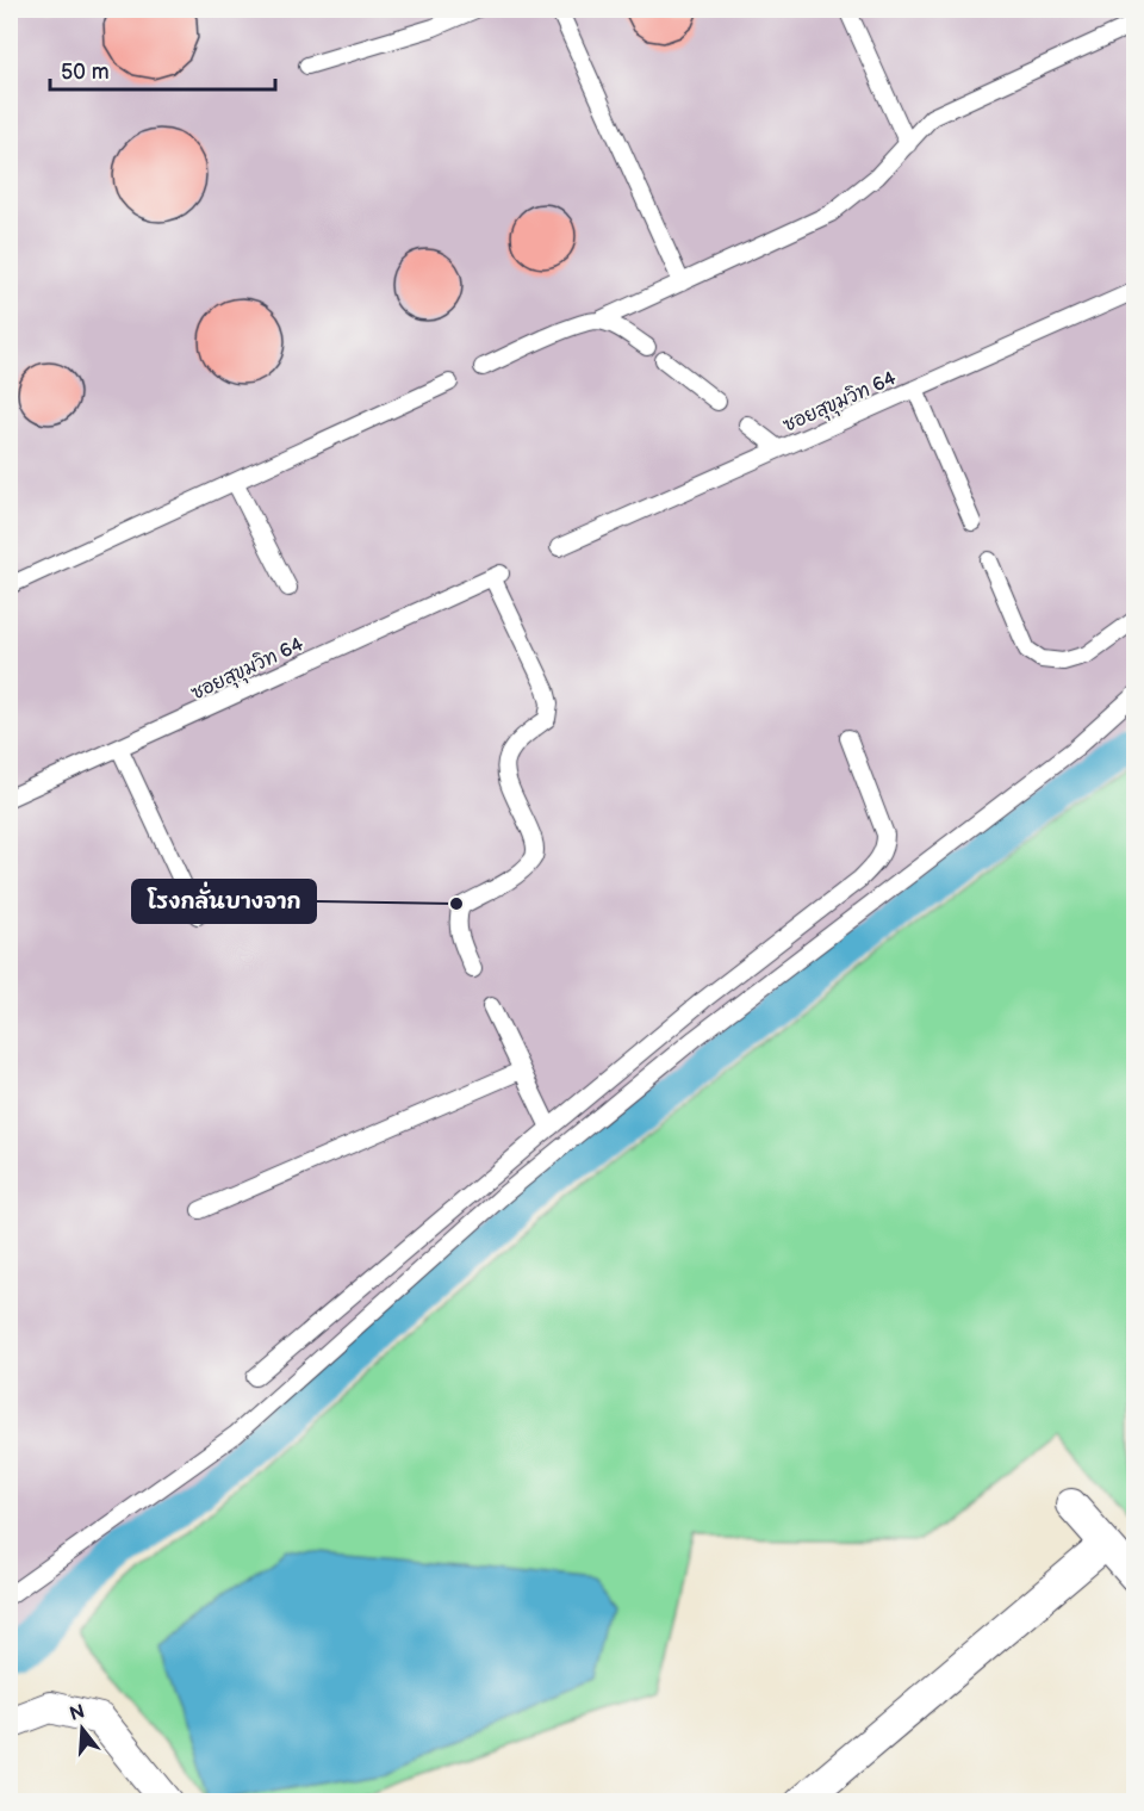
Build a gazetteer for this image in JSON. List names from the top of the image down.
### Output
{
  "streets": {
    "lane": ["ซอยสุขุมวิท 64"]
  },
  "places": ["โรงกลั่นบางจาก"],
  "scale_bar": "50 m",
  "north": "top"
}
